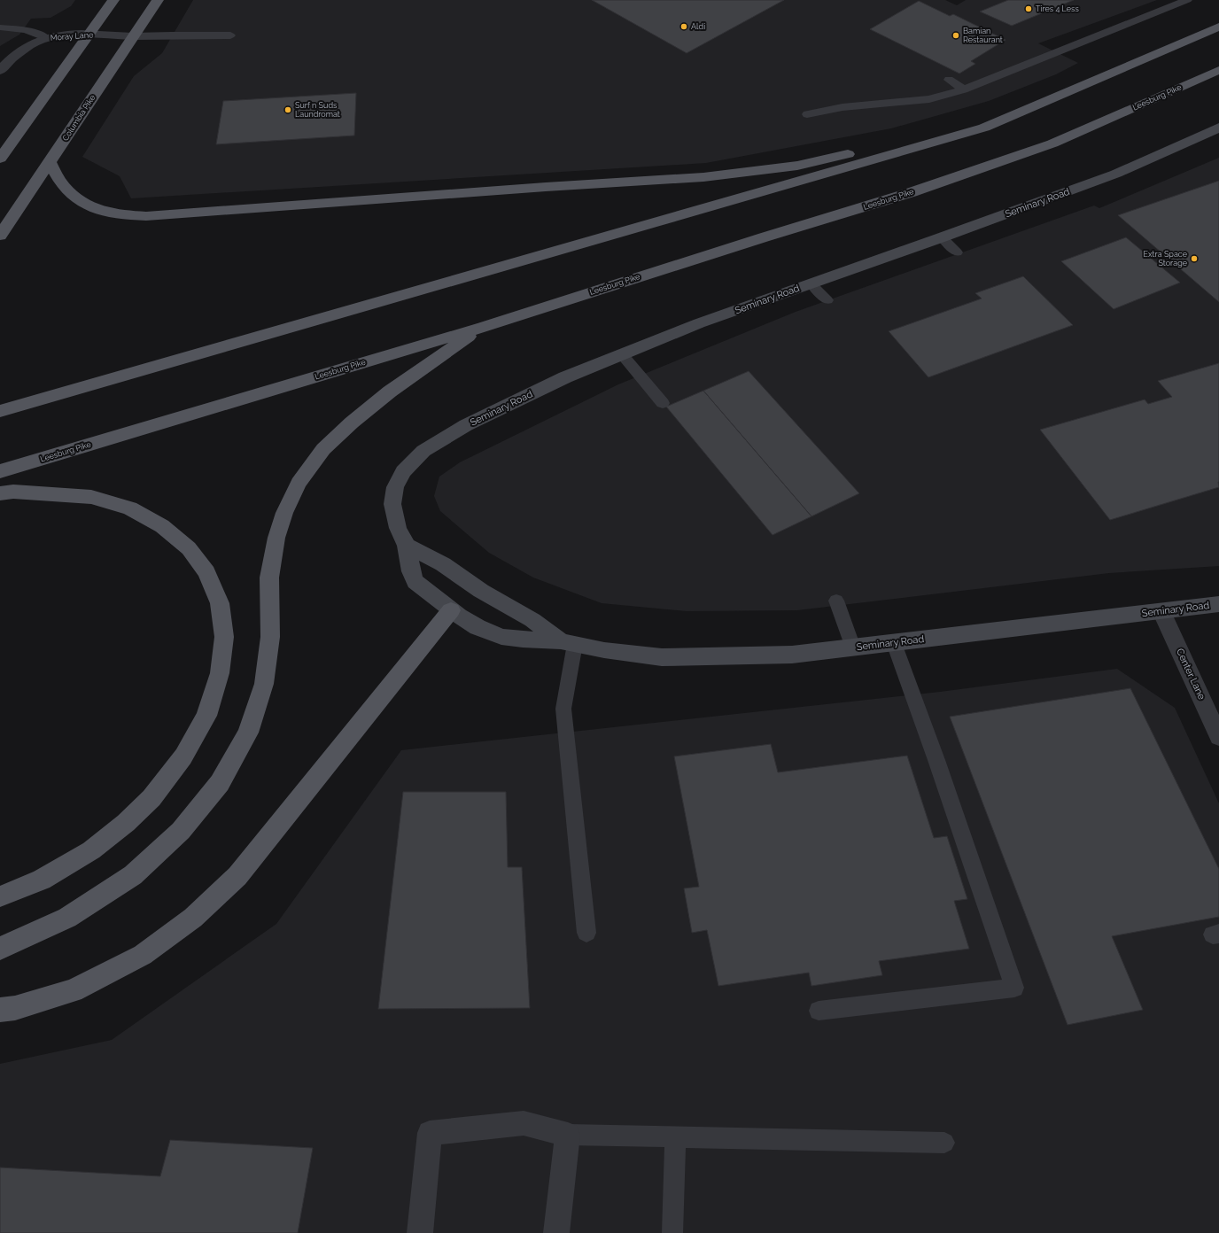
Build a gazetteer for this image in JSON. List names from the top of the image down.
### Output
{
  "streets": {
    "main road": ["Leesburg Pike", "Columbia Pike"],
    "street": ["Moray Lane", "Seminary Road", "Center Lane"]
  },
  "crossings": [
    ["Moray Lane", "Columbia Pike"],
    ["Seminary Road", "Center Lane"]
  ],
  "places": [
    "Tires 4 Less",
    "Aldi",
    "Bamian Restaurant",
    "Surf n Suds Laundromat",
    "Extra Space Storage"
  ]
}
